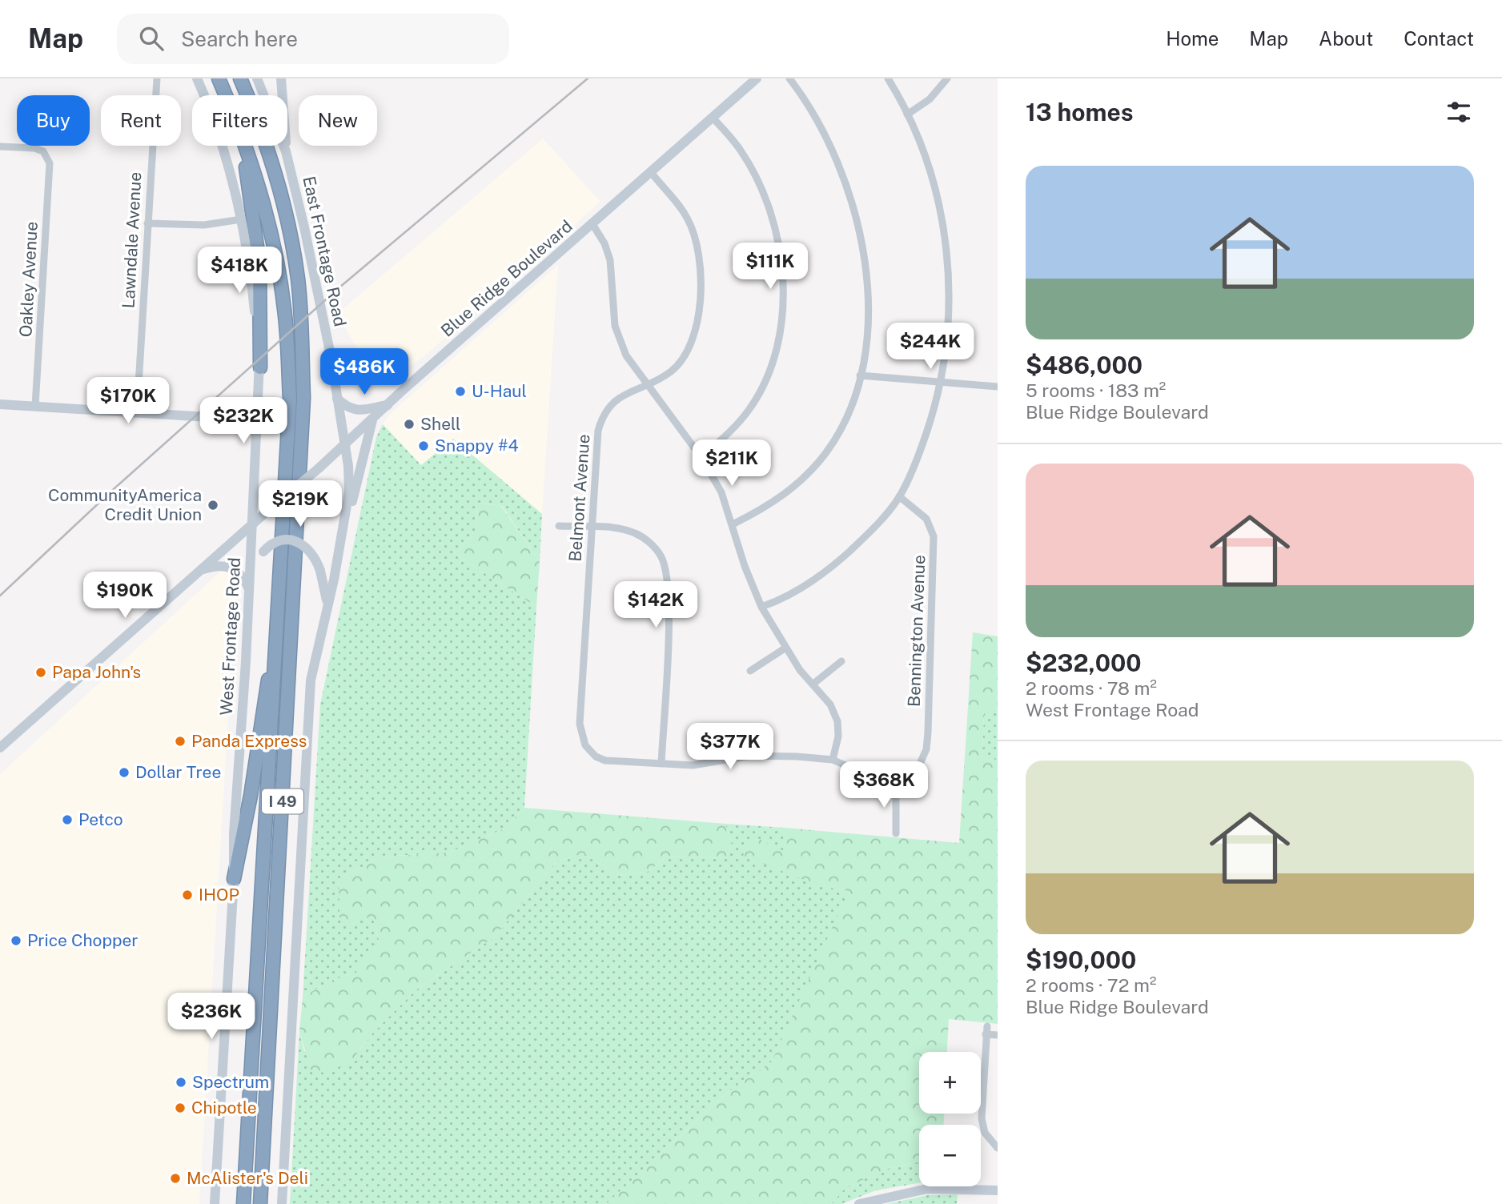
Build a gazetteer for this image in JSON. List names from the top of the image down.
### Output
{
  "streets": {
    "highway": ["I 49"],
    "street": [
      "Lawndale Avenue",
      "East Frontage Road",
      "Blue Ridge Boulevard",
      "Oakley Avenue",
      "Belmont Avenue",
      "Bennington Avenue",
      "West Frontage Road"
    ]
  },
  "crossings": [
    ["East Frontage Road", "Blue Ridge Boulevard"],
    ["Blue Ridge Boulevard", "Belmont Avenue"],
    ["Blue Ridge Boulevard", "West Frontage Road"]
  ],
  "places": [
    "U-Haul",
    "Shell",
    "Snappy #4",
    "CommunityAmerica Credit Union",
    "Papa John's",
    "Panda Express",
    "Dollar Tree",
    "Petco",
    "IHOP",
    "Price Chopper",
    "Spectrum",
    "Chipotle",
    "McAlister's Deli"
  ],
  "page": {
    "header": "Map",
    "search": "Search here",
    "nav": [
      "Home",
      "Map",
      "About",
      "Contact"
    ],
    "heading": "13 homes",
    "chip": [
      "Buy",
      "Rent",
      "Filters",
      "New"
    ],
    "list": [
      {
        "name": "$486,000",
        "note": "5 rooms · 183 m² · Blue Ridge Boulevard"
      },
      {
        "name": "$232,000",
        "note": "2 rooms · 78 m² · West Frontage Road"
      },
      {
        "name": "$190,000",
        "note": "2 rooms · 72 m² · Blue Ridge Boulevard"
      }
    ],
    "price": [
      "$111K",
      "$418K",
      "$244K",
      "$486K",
      "$170K",
      "$232K",
      "$211K",
      "$219K",
      "$190K",
      "$142K",
      "$377K",
      "$368K",
      "$236K"
    ],
    "map_buttons": ["+", "−"]
  }
}
